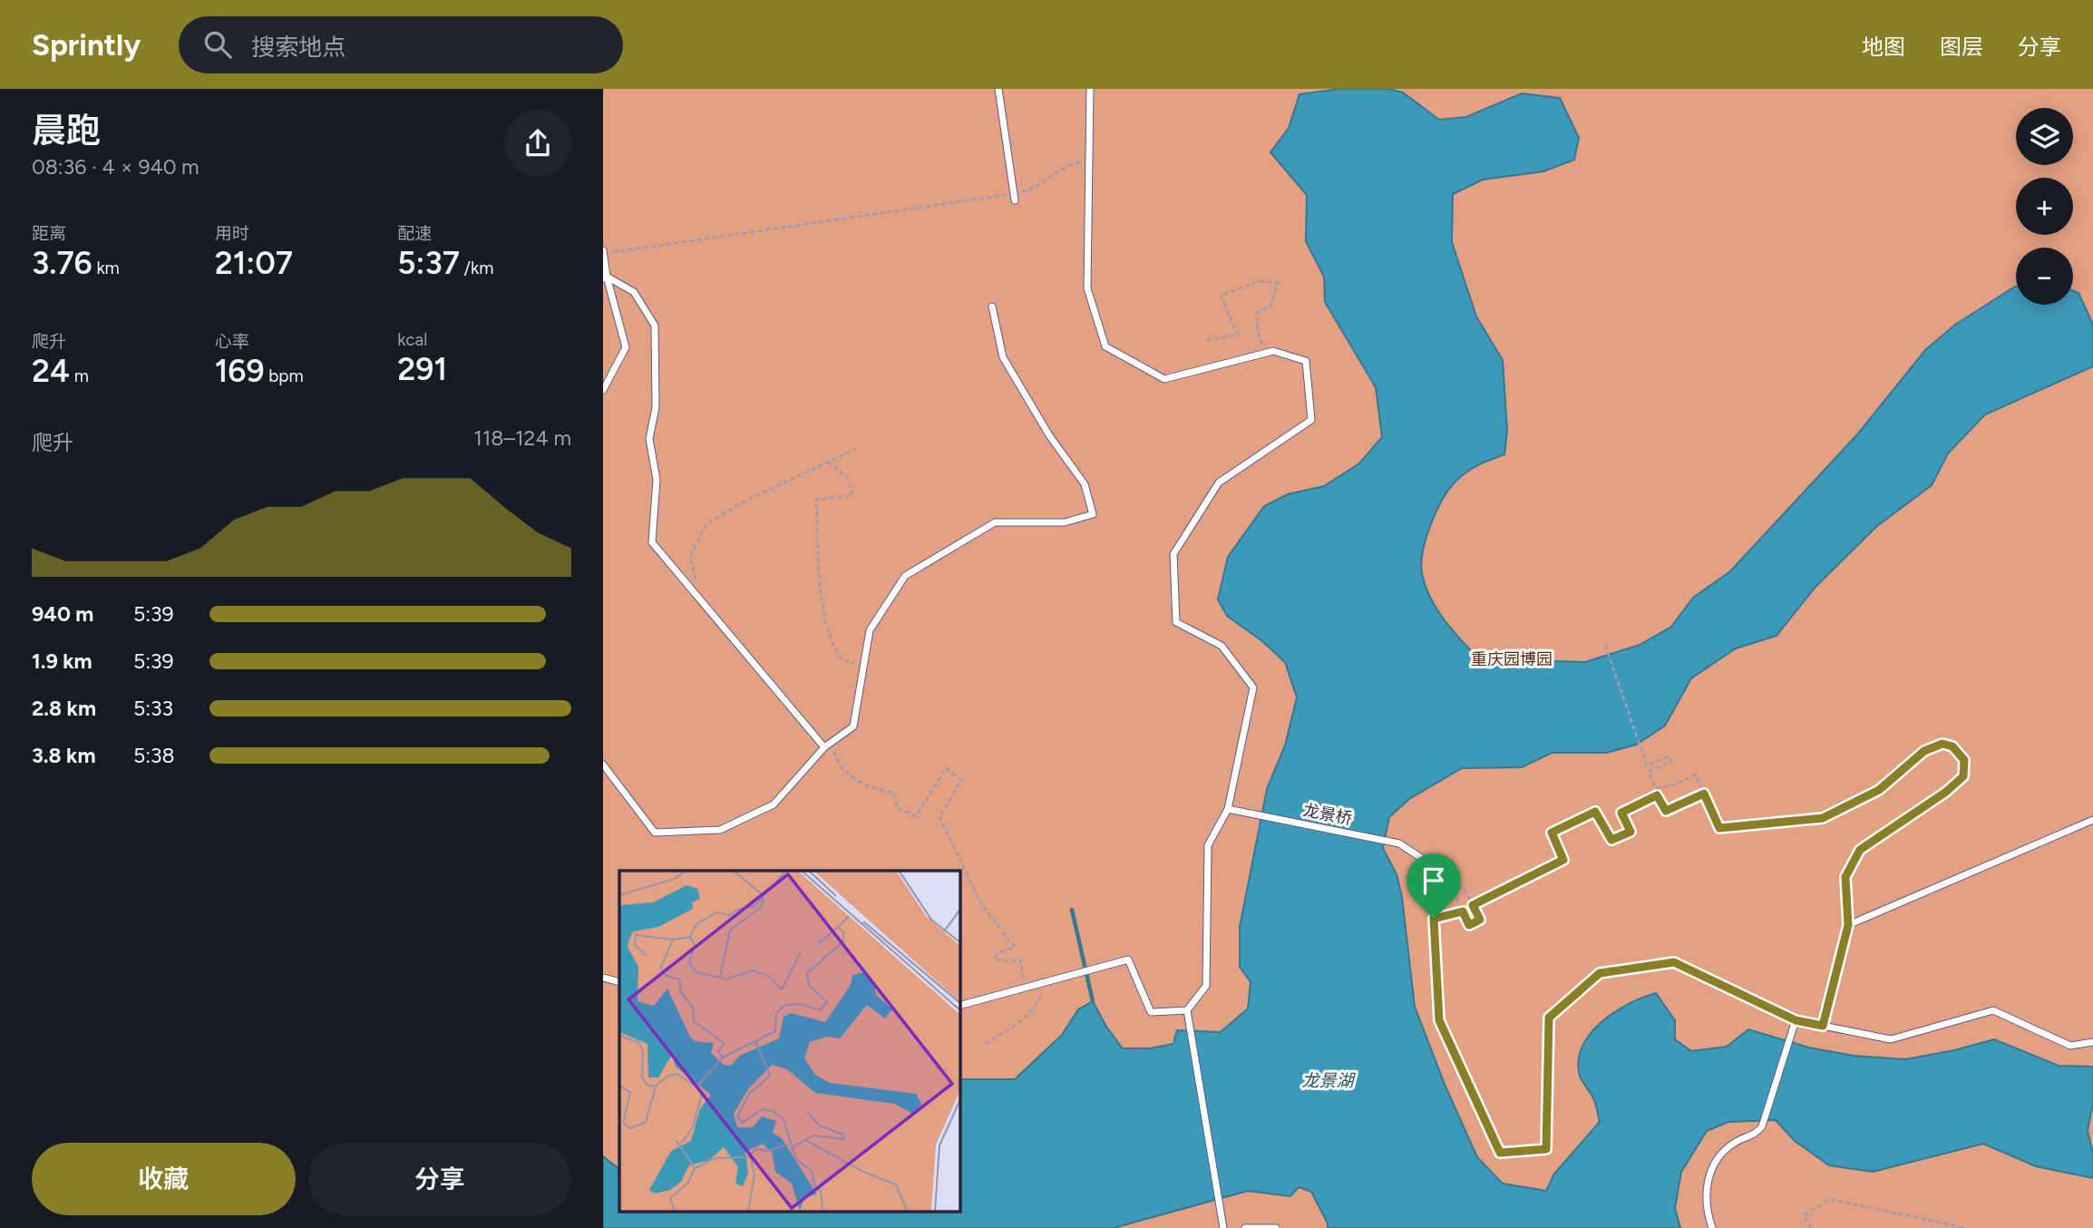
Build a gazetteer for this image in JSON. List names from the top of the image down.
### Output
{
  "streets": {
    "lane": ["龙景桥"]
  },
  "water": ["龙景湖"],
  "parks": ["重庆园博园"],
  "page": {
    "header": "Sprintly",
    "search": "搜索地点",
    "nav": ["地图", "图层", "分享"],
    "heading": ["晨跑", "08:36 · 4 × 940 m"],
    "map_buttons": ["+", "−"],
    "stats": [
      ["距离", "3.76 km"],
      ["用时", "21:07"],
      ["配速", "5:37 /km"],
      ["爬升", "24 m"],
      ["心率", "169 bpm"],
      ["kcal", "291"]
    ],
    "chart": ["爬升", "118–124 m"],
    "list": [
      {
        "name": "940 m",
        "note": "5:39"
      },
      {
        "name": "1.9 km",
        "note": "5:39"
      },
      {
        "name": "2.8 km",
        "note": "5:33"
      },
      {
        "name": "3.8 km",
        "note": "5:38"
      }
    ],
    "buttons": ["收藏", "分享"]
  }
}
